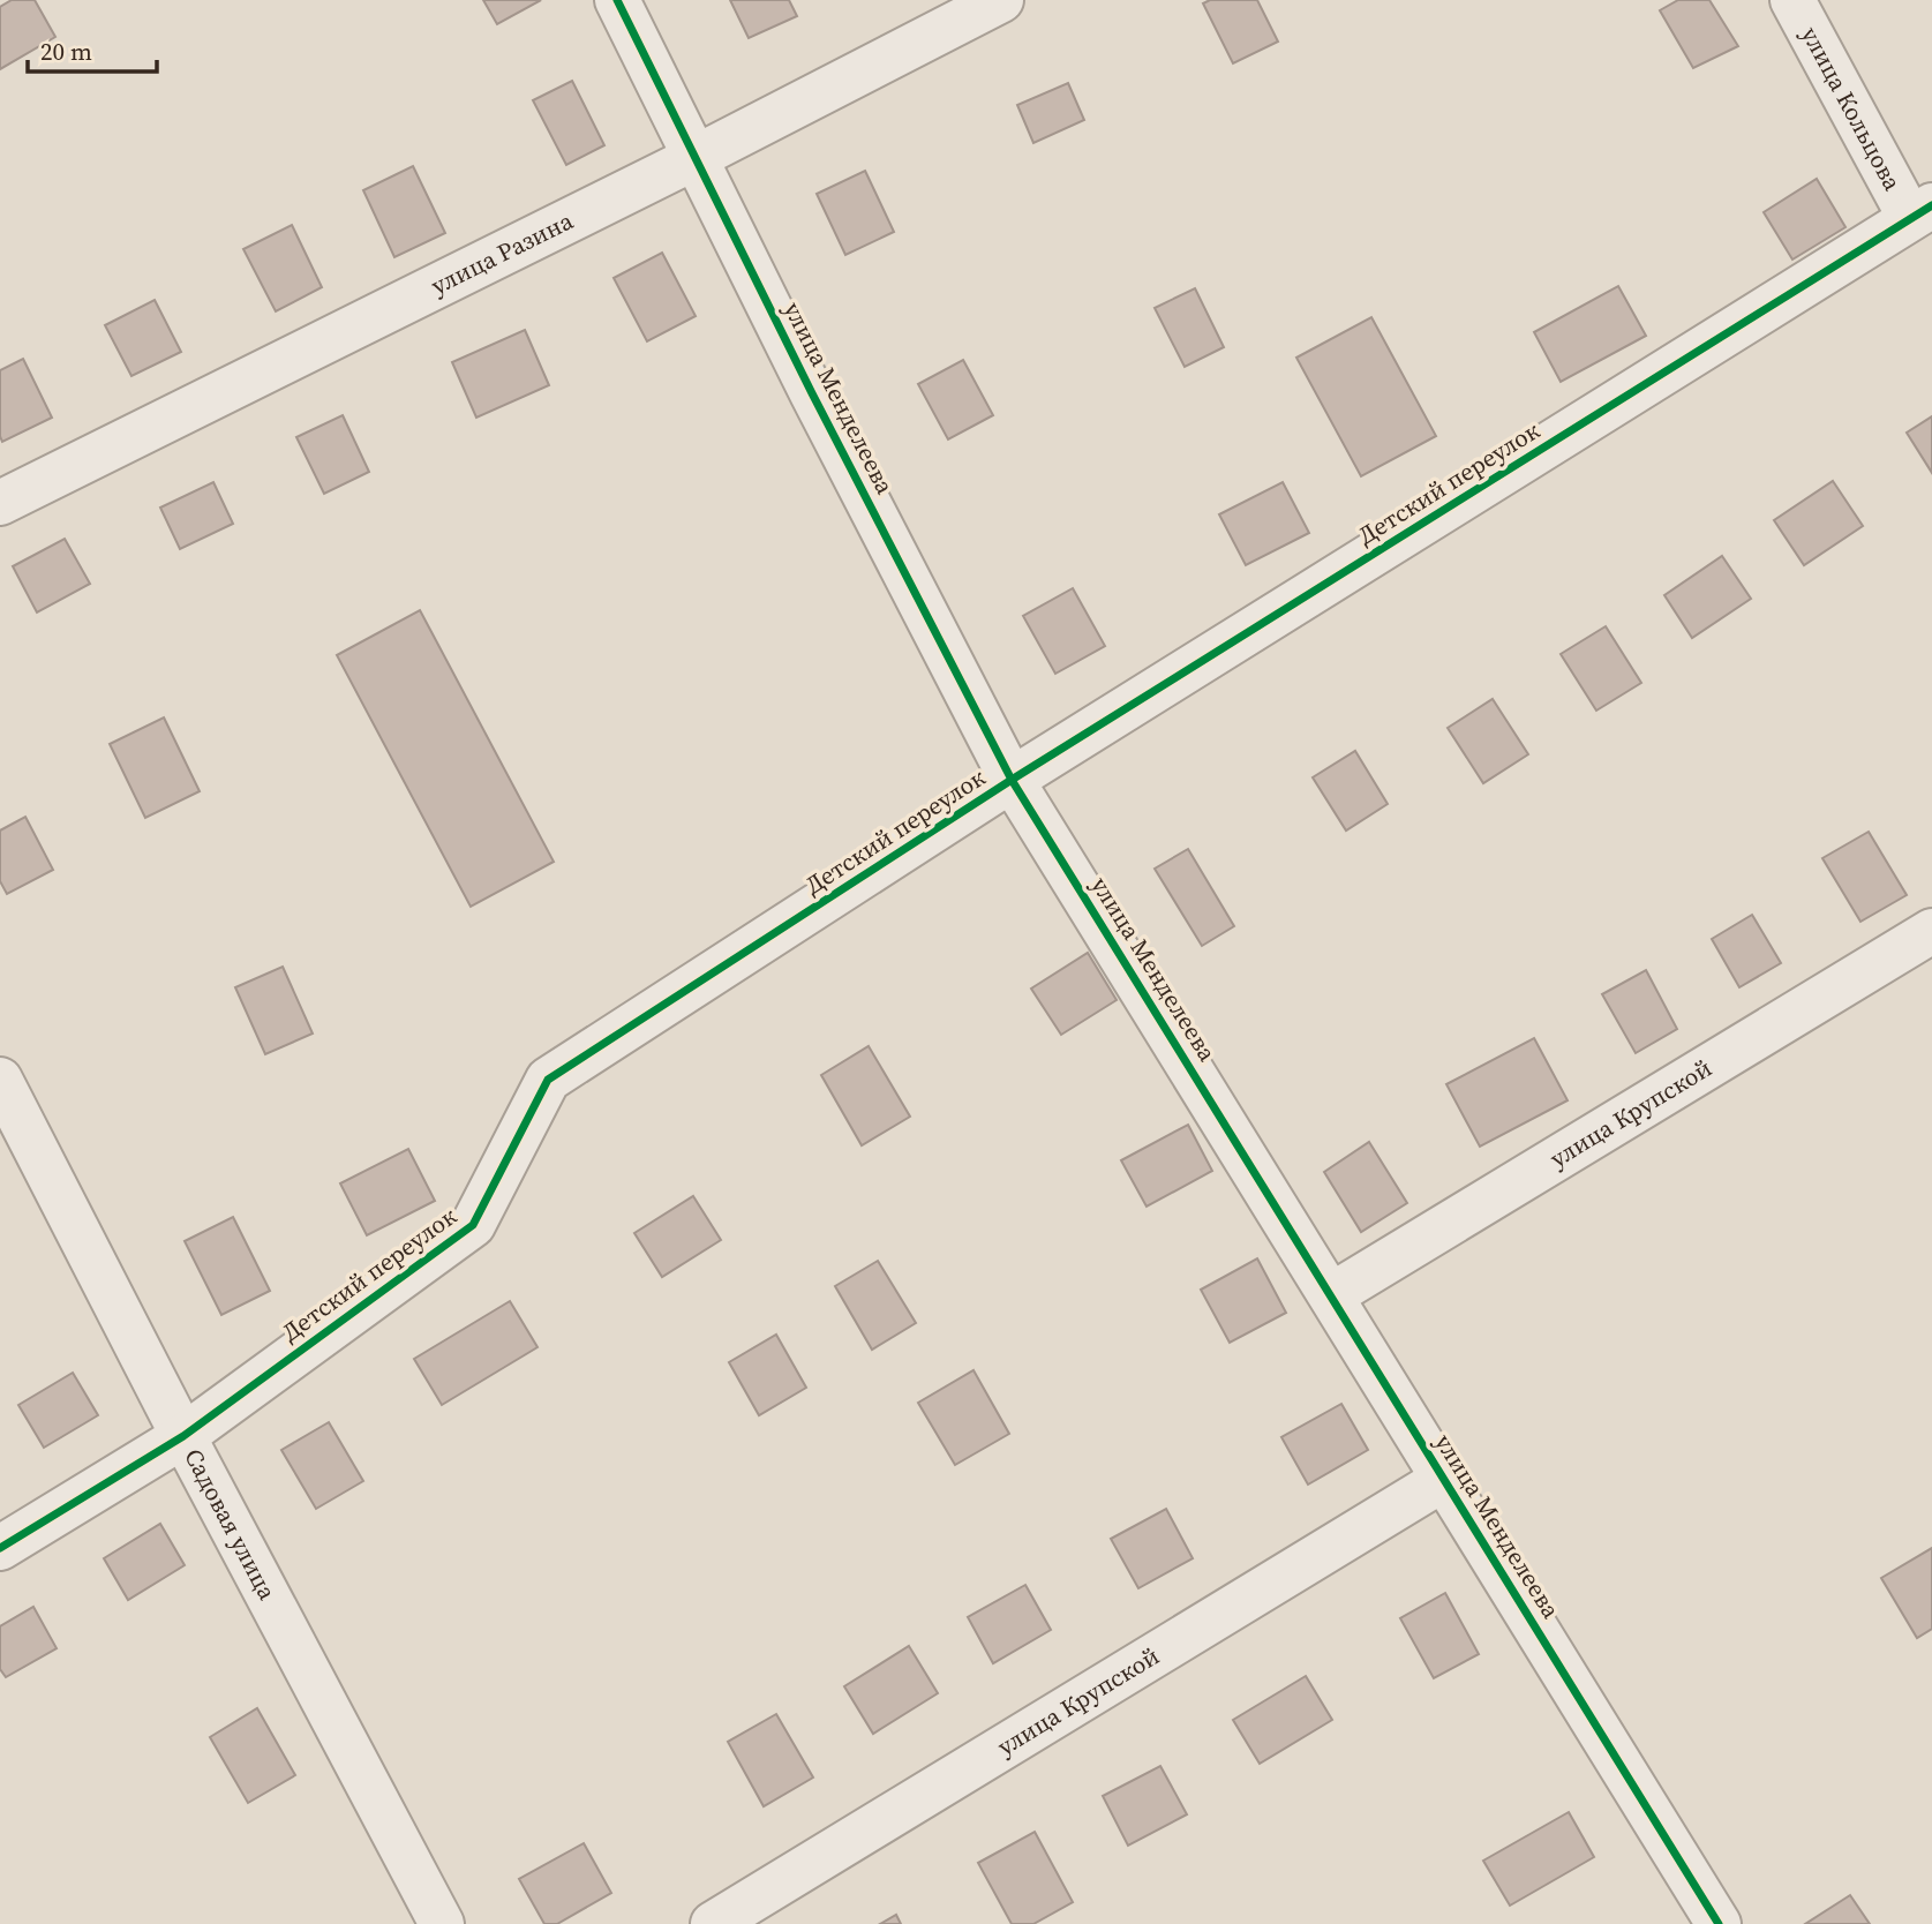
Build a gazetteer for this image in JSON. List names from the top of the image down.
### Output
{
  "streets": {
    "street": [
      "улица Кольцова",
      "улица Разина",
      "улица Менделеева",
      "Детский переулок",
      "улица Крупской",
      "Садовая улица"
    ]
  },
  "crossings": [
    ["улица Кольцова", "Детский переулок"],
    ["улица Разина", "улица Менделеева"],
    ["улица Менделеева", "Детский переулок"],
    ["улица Менделеева", "улица Крупской"],
    ["Детский переулок", "Садовая улица"]
  ],
  "scale_bar": "20 m"
}
